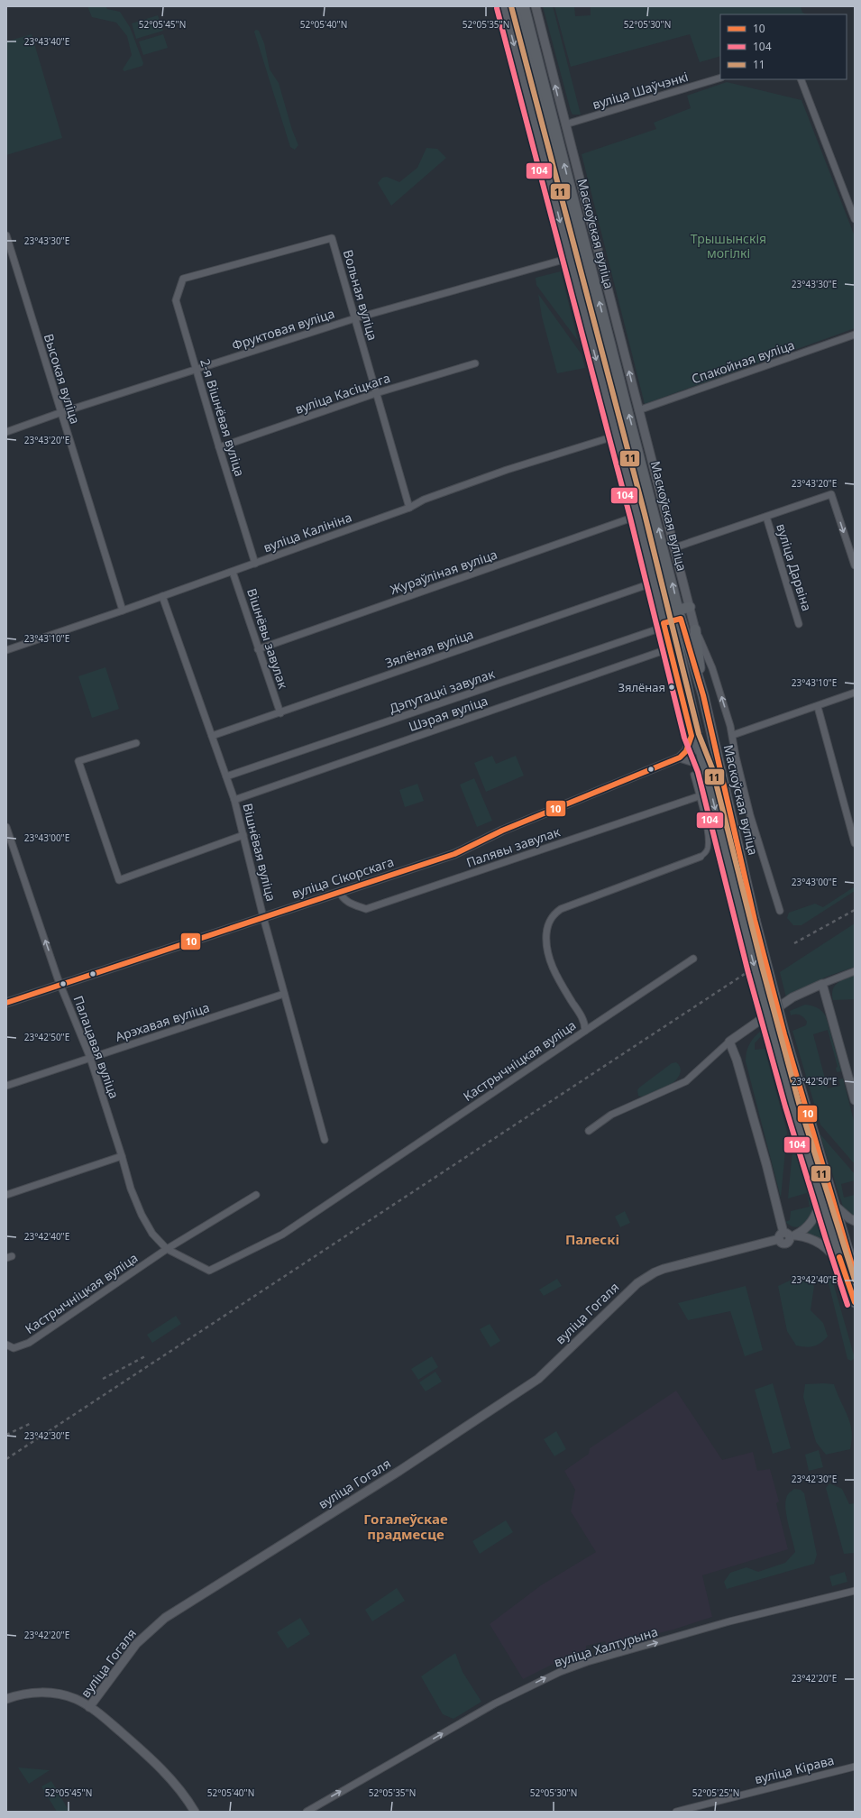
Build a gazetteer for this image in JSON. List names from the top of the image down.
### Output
{
  "streets": {
    "main road": ["Маскоўская вуліца"],
    "street": [
      "вуліца Шаўчэнкі",
      "Вольная вуліца",
      "Фруктовая вуліца",
      "Спакойная вуліца",
      "Высокая вуліца",
      "вуліца Касіцкага",
      "2-я Вішнёвая вуліца",
      "вуліца Калініна",
      "вуліца Дарвіна",
      "Жураўліная вуліца",
      "Вішнёвы завулак",
      "Зялёная вуліца",
      "Дэпутацкі завулак",
      "Шэрая вуліца",
      "Палявы завулак",
      "Вішнёвая вуліца",
      "вуліца Сікорскага",
      "Арэхавая вуліца",
      "Палацавая вуліца",
      "Кастрычніцкая вуліца",
      "вуліца Гогаля",
      "вуліца Халтурына",
      "вуліца Кірава"
    ]
  },
  "crossings": [
    ["вуліца Шаўчэнкі", "Маскоўская вуліца"],
    ["Маскоўская вуліца", "Фруктовая вуліца"],
    ["Маскоўская вуліца", "Спакойная вуліца"],
    ["Маскоўская вуліца", "вуліца Калініна"],
    ["Маскоўская вуліца", "Жураўліная вуліца"],
    ["Маскоўская вуліца", "Зялёная вуліца"],
    ["Маскоўская вуліца", "Дэпутацкі завулак"],
    ["Маскоўская вуліца", "Шэрая вуліца"],
    ["Вольная вуліца", "Фруктовая вуліца"],
    ["Вольная вуліца", "вуліца Касіцкага"],
    ["Вольная вуліца", "2-я Вішнёвая вуліца"],
    ["Вольная вуліца", "вуліца Калініна"],
    ["Фруктовая вуліца", "Высокая вуліца"],
    ["Фруктовая вуліца", "2-я Вішнёвая вуліца"],
    ["Высокая вуліца", "вуліца Калініна"],
    ["вуліца Касіцкага", "2-я Вішнёвая вуліца"],
    ["2-я Вішнёвая вуліца", "вуліца Калініна"],
    ["вуліца Калініна", "Вішнёвы завулак"],
    ["вуліца Калініна", "Вішнёвая вуліца"],
    ["Жураўліная вуліца", "Вішнёвы завулак"],
    ["Вішнёвы завулак", "Зялёная вуліца"],
    ["Зялёная вуліца", "Вішнёвая вуліца"],
    ["Дэпутацкі завулак", "Вішнёвая вуліца"],
    ["Шэрая вуліца", "Вішнёвая вуліца"],
    ["Палявы завулак", "вуліца Сікорскага"],
    ["Палявы завулак", "Кастрычніцкая вуліца"],
    ["Вішнёвая вуліца", "вуліца Сікорскага"],
    ["Вішнёвая вуліца", "Арэхавая вуліца"],
    ["вуліца Сікорскага", "Палацавая вуліца"],
    ["Арэхавая вуліца", "Палацавая вуліца"],
    ["Палацавая вуліца", "Кастрычніцкая вуліца"]
  ],
  "one_way": ["Палацавая вуліца", "вуліца Халтурына"],
  "districts": ["Палескі", "Гогалеўскае прадмесце"],
  "parks": ["Трышынскія могілкі"],
  "places": ["Зялёная"],
  "lines": ["transit line 11", "transit line 104", "transit line 10"],
  "legend": ["10", "104", "11"],
  "coordinates": [
    "52°05'45\"N",
    "52°05'40\"N",
    "52°05'35\"N",
    "52°05'30\"N",
    "23°43'40\"E",
    "23°43'30\"E",
    "23°43'20\"E",
    "23°43'10\"E",
    "23°43'00\"E",
    "23°42'50\"E",
    "23°42'40\"E",
    "23°42'30\"E",
    "23°42'20\"E",
    "52°05'25\"N"
  ]
}
